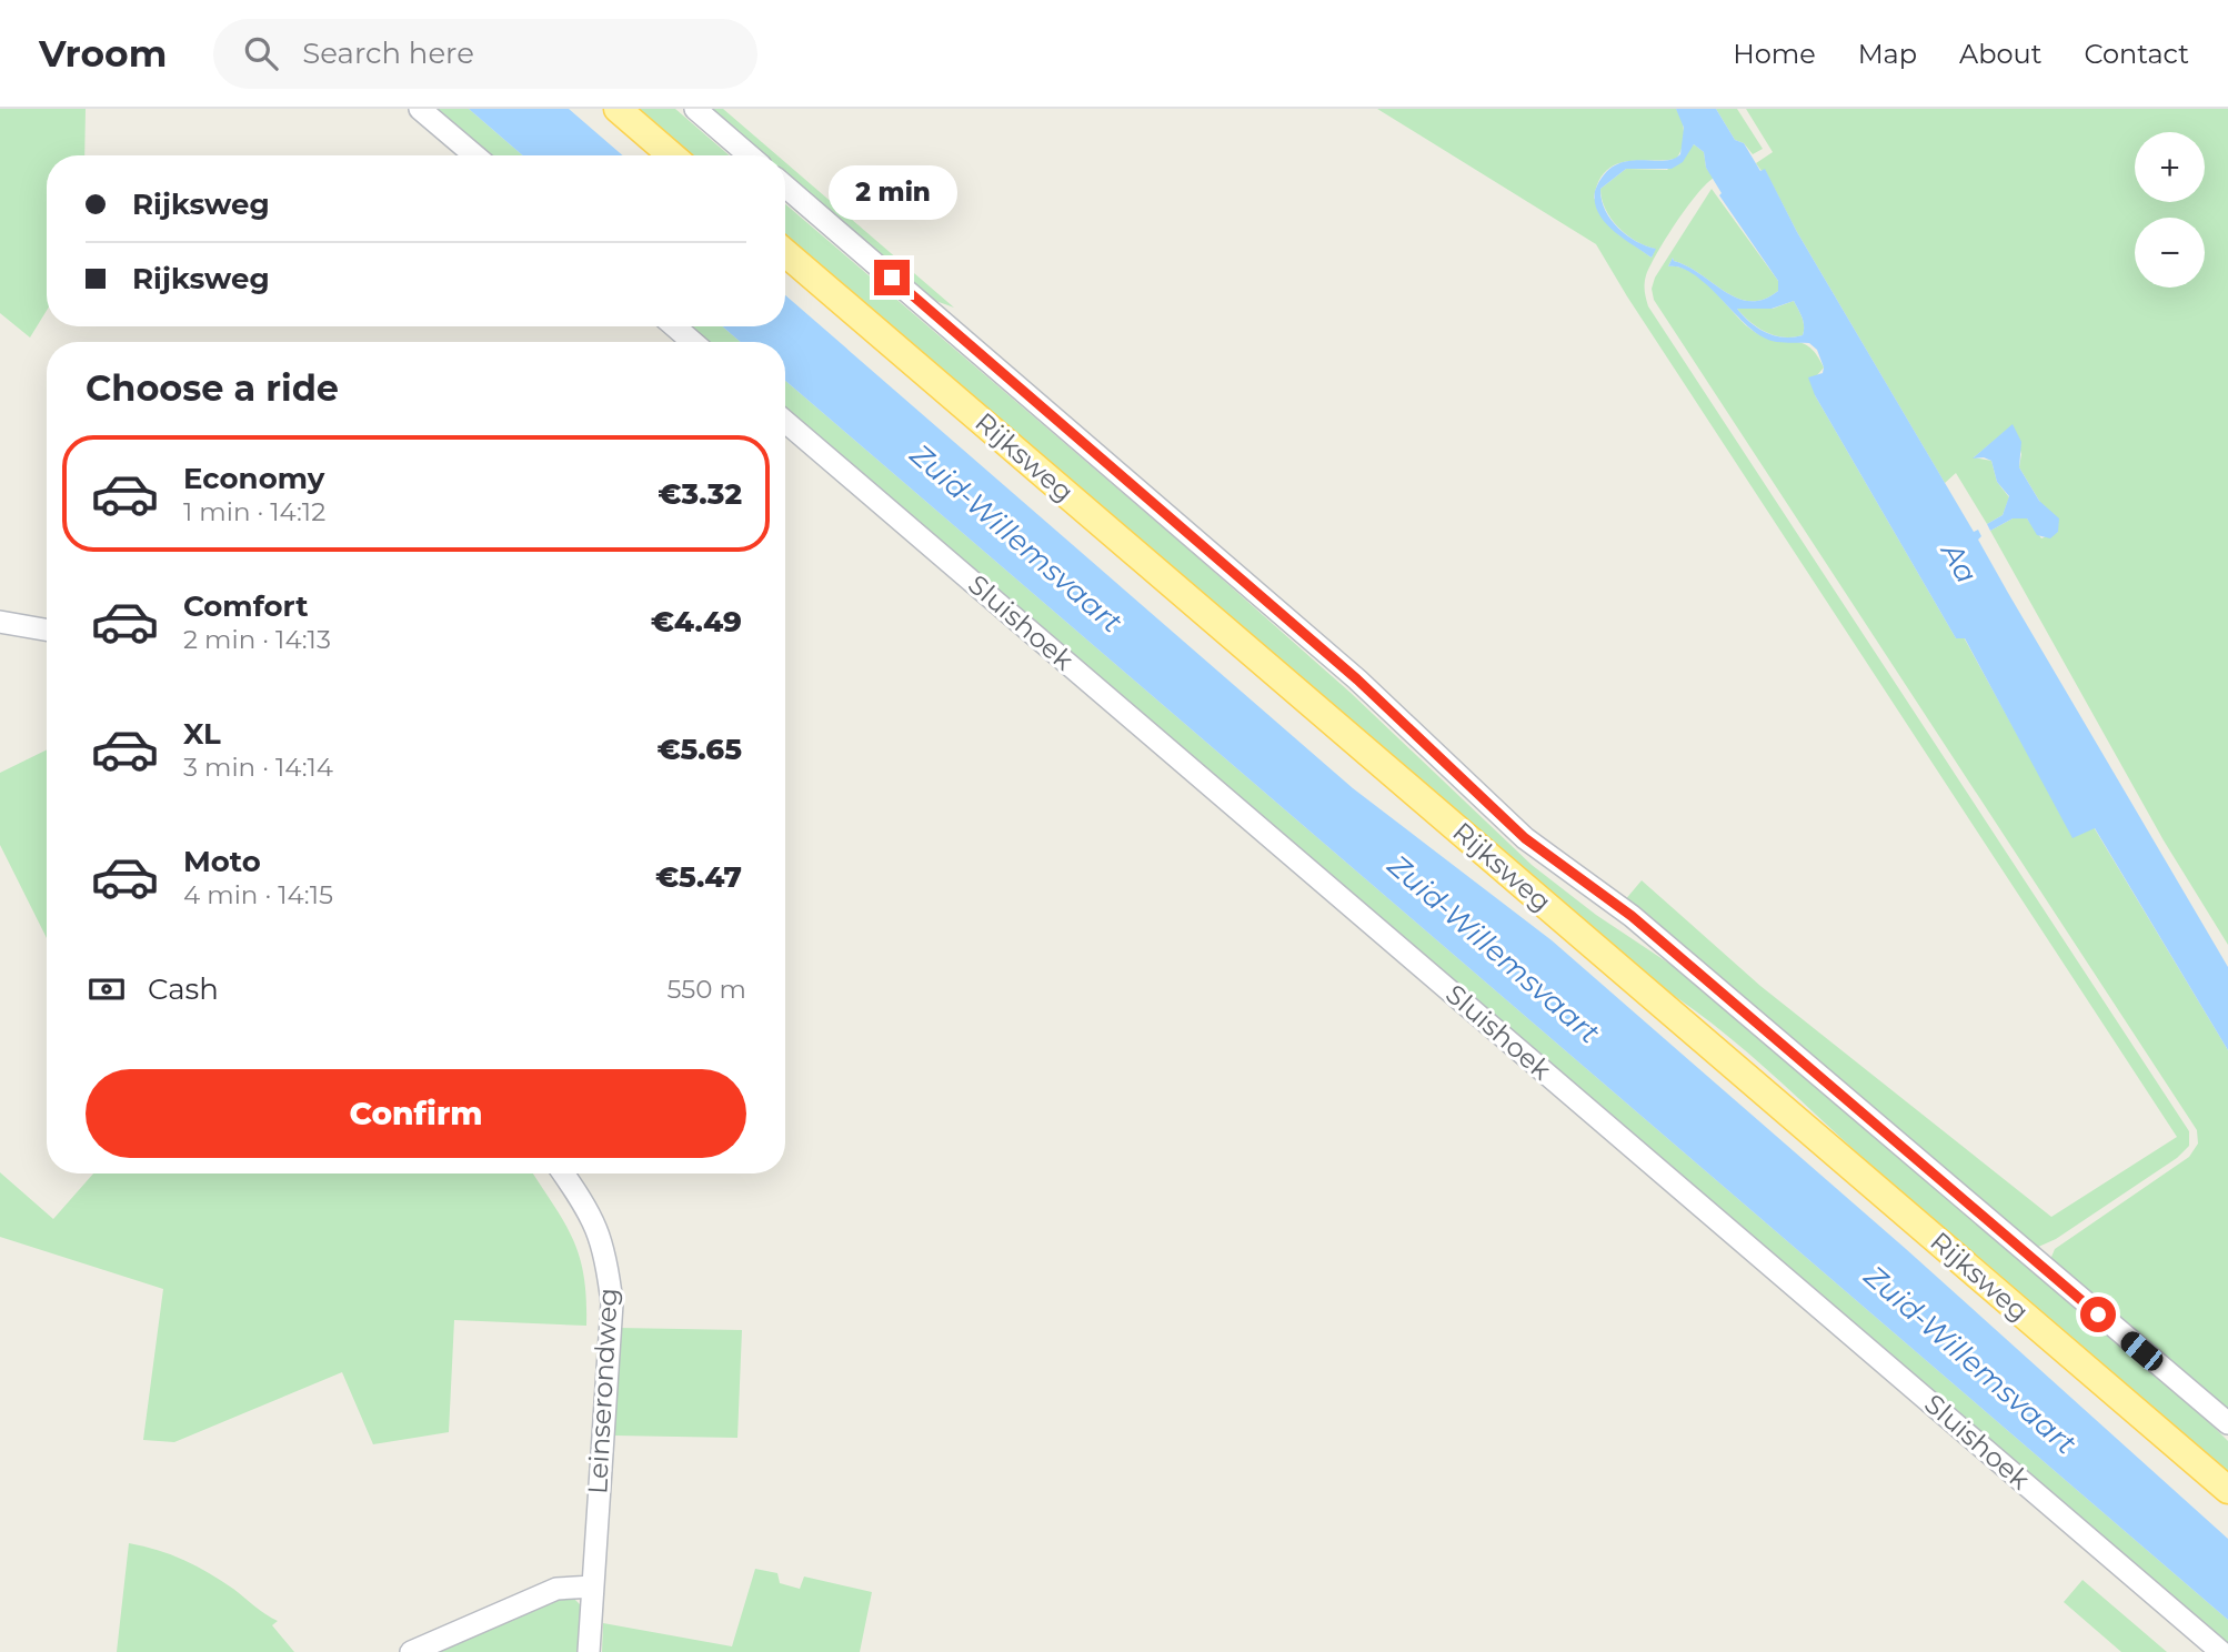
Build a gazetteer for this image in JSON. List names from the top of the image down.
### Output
{
  "streets": {
    "main road": ["Rijksweg"],
    "street": ["Sluishoek", "Leinserondweg"]
  },
  "water": ["Zuid-Willemsvaart", "Aa"],
  "page": {
    "header": "Vroom",
    "search": "Search here",
    "nav": [
      "Home",
      "Map",
      "About",
      "Contact"
    ],
    "map_buttons": ["+", "−"],
    "banner": ["Rijksweg", "Rijksweg"],
    "bubble": "2 min",
    "heading": "Choose a ride",
    "list": [
      {
        "name": "Economy",
        "note": "1 min · 14:12",
        "value": "€3.32"
      },
      {
        "name": "Comfort",
        "note": "2 min · 14:13",
        "value": "€4.49"
      },
      {
        "name": "XL",
        "note": "3 min · 14:14",
        "value": "€5.65"
      },
      {
        "name": "Moto",
        "note": "4 min · 14:15",
        "value": "€5.47"
      }
    ],
    "pay": ["Cash", "550 m"],
    "buttons": "Confirm"
  }
}
